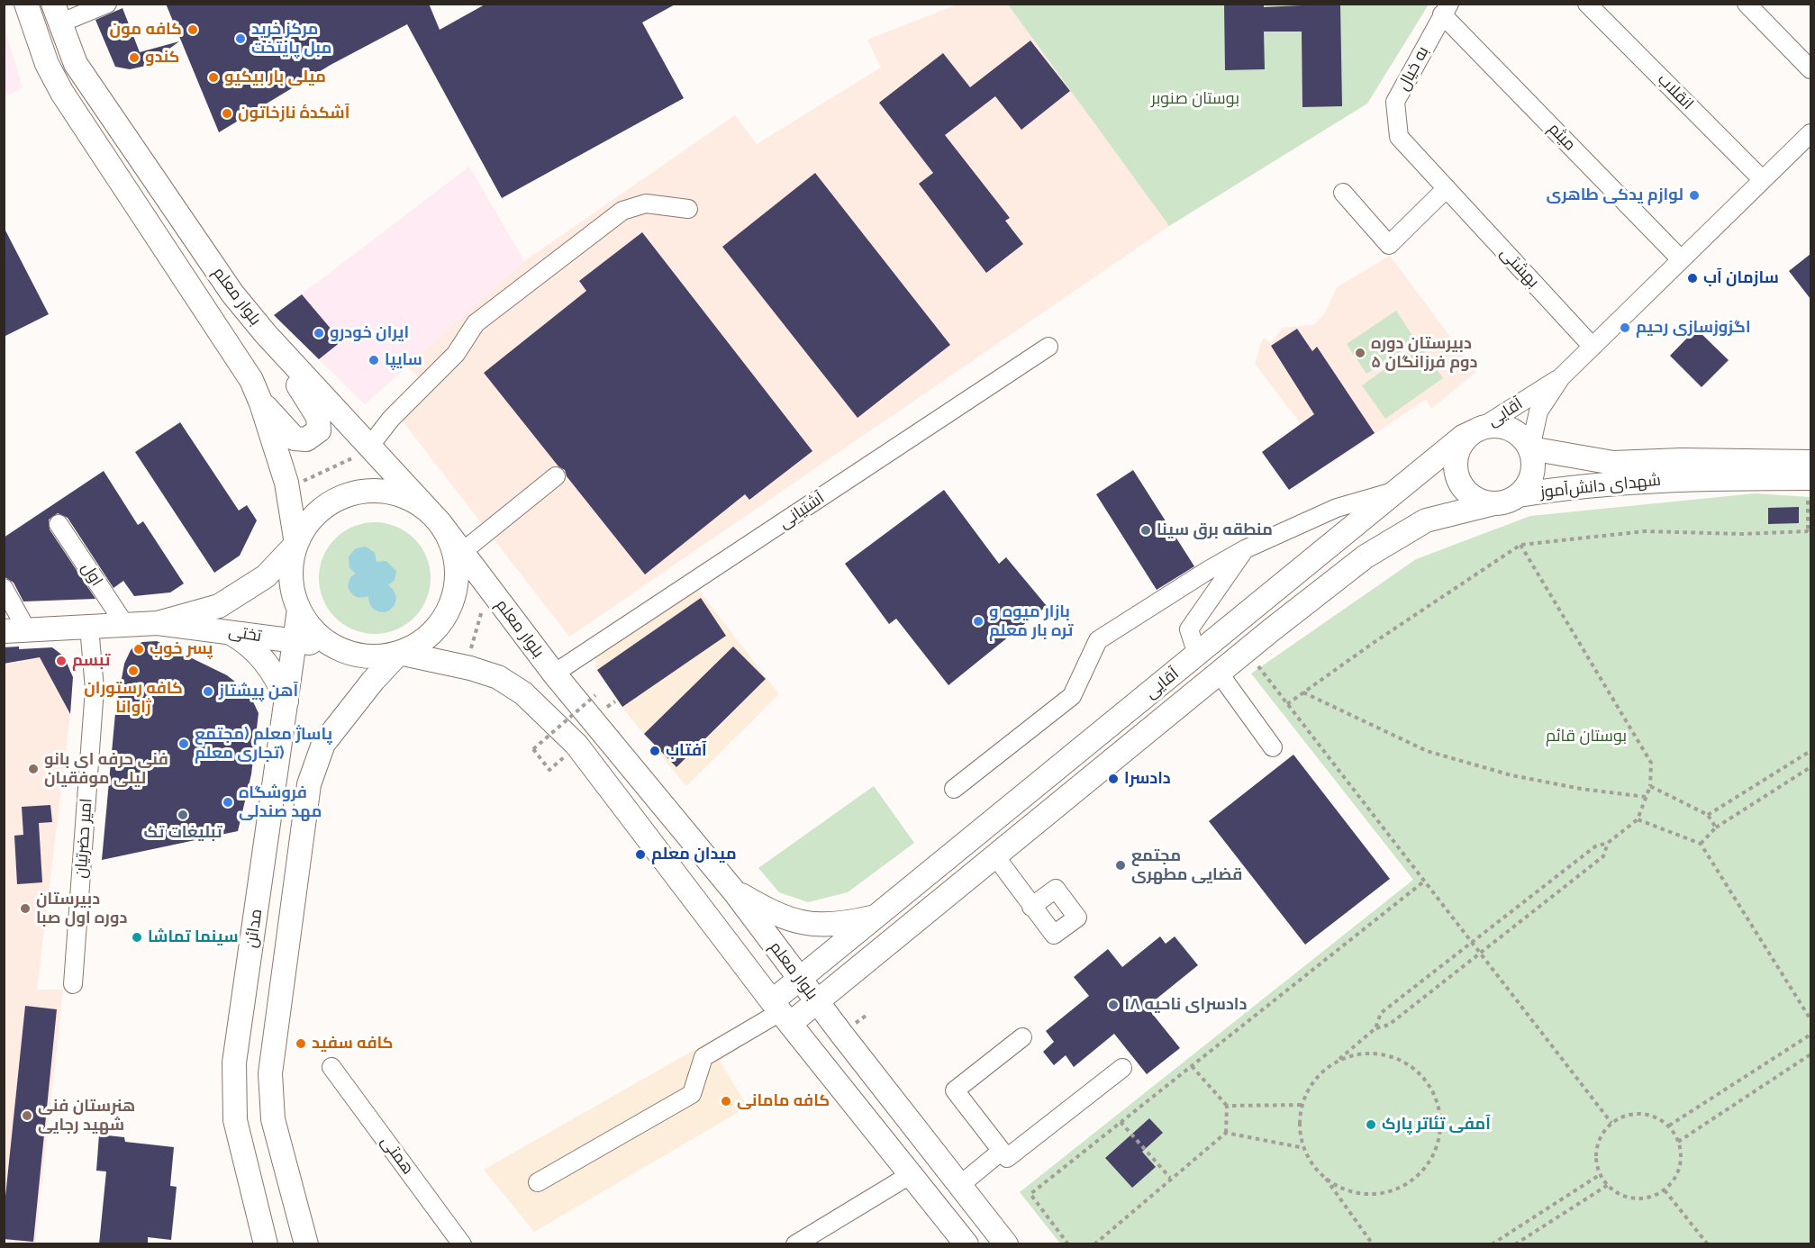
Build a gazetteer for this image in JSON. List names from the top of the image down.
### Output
{
  "streets": {
    "main road": [
      "بلوار معلم",
      "آقایی",
      "شهدای دانش‌آموز",
      "تختی",
      "مدائن"
    ],
    "street": [
      "به خیال",
      "انقلاب",
      "میثم",
      "بهشتی",
      "آشتیانی",
      "اول",
      "امیر حضرتیان",
      "همتی"
    ]
  },
  "crossings": [
    ["به خیال", "میثم"],
    ["به خیال", "بهشتی"],
    ["انقلاب", "آقایی"],
    ["میثم", "آقایی"],
    ["بهشتی", "آقایی"],
    ["بلوار معلم", "آقایی"],
    ["بلوار معلم", "آشتیانی"],
    ["بلوار معلم", "تختی"],
    ["بلوار معلم", "مدائن"],
    ["آقایی", "شهدای دانش‌آموز"],
    ["اول", "تختی"],
    ["تختی", "امیر حضرتیان"],
    ["تختی", "مدائن"]
  ],
  "parks": ["بوستان صنوبر", "بوستان قائم"],
  "places": [
    "کافه مون",
    "مرکز خرید مبل پایتخت",
    "کندو",
    "میلی بار بیکیو",
    "آشکدهٔ نازخاتون",
    "لوازم یدکی طاهری",
    "سازمان آب",
    "اگزوزسازی رحیم",
    "ایران خودرو",
    "دبیرستان دوره دوم فرزانگان ۵",
    "سایپا",
    "منطقه برق سینا",
    "بازار میوه و تره بار معلم",
    "پسر خوب",
    "تبسم",
    "کافه رستوران ژاوانا",
    "آهن پیشتاز",
    "پاساژ معلم (مجتمع تجاری معلم)",
    "آفتاب",
    "فنی حرفه ای بانو لیلی موفقیان",
    "دادسرا",
    "فروشگاه مهد صندلی",
    "تبلیغات تک",
    "میدان معلم",
    "مجتمع قضایی مطهری",
    "دبیرستان دوره اول صبا",
    "سینما تماشا",
    "دادسرای ناحیه ۱۸",
    "کافه سفید",
    "کافه مامانی",
    "هنرستان فنی شهید رجایی",
    "آمفی تئاتر پارک"
  ]
}
